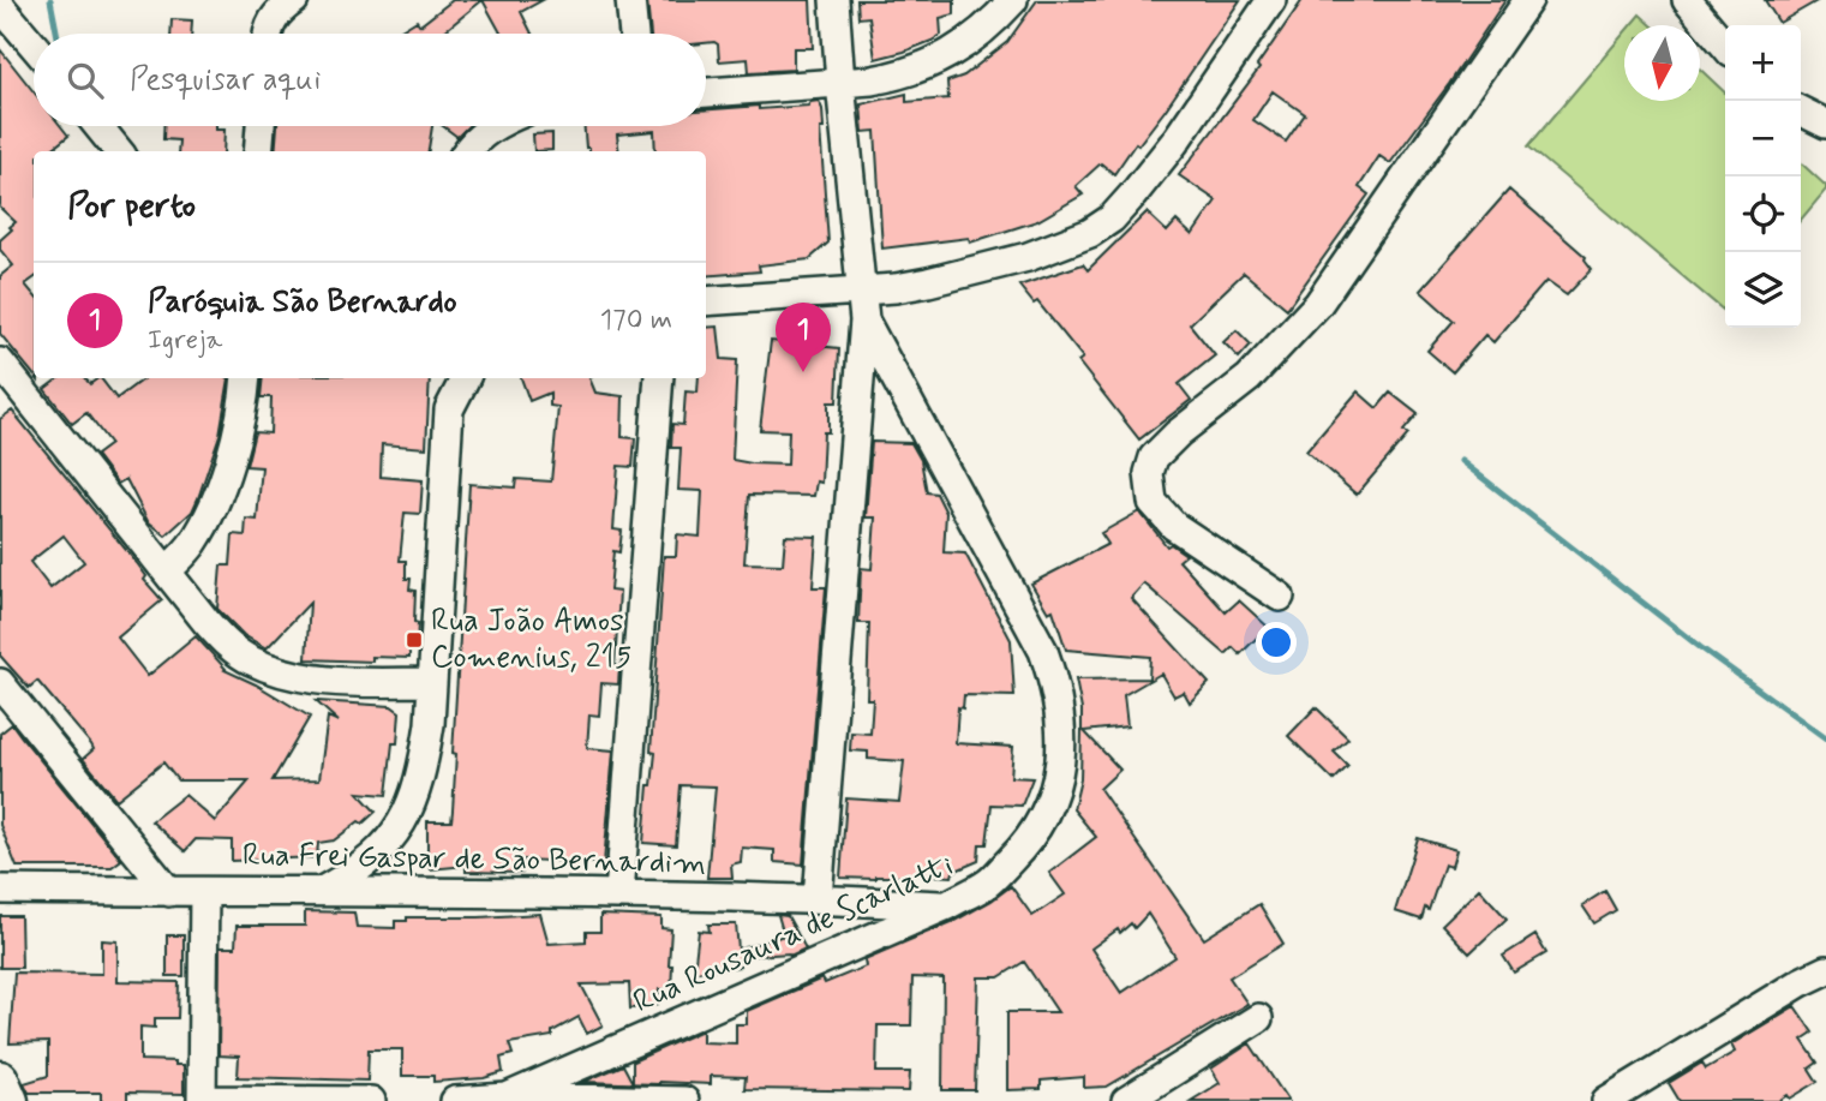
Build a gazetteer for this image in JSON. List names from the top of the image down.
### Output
{
  "streets": {
    "street": ["Rua Frei Gaspar de São Bernardim", "Rua Rousaura de Scarlatti"]
  },
  "crossings": [
    ["Rua Frei Gaspar de São Bernardim", "Rua Rousaura de Scarlatti"]
  ],
  "places": {
    "transit": ["Rua João Amos Comenius, 215"]
  },
  "north": "bottom",
  "page": {
    "map_buttons": ["+", "−"],
    "search": "Pesquisar aqui",
    "heading": "Por perto",
    "list": [
      {
        "mark": "1",
        "name": "Paróquia São Bernardo",
        "note": "Igreja",
        "value": "170 m"
      }
    ],
    "pins": "1"
  }
}
